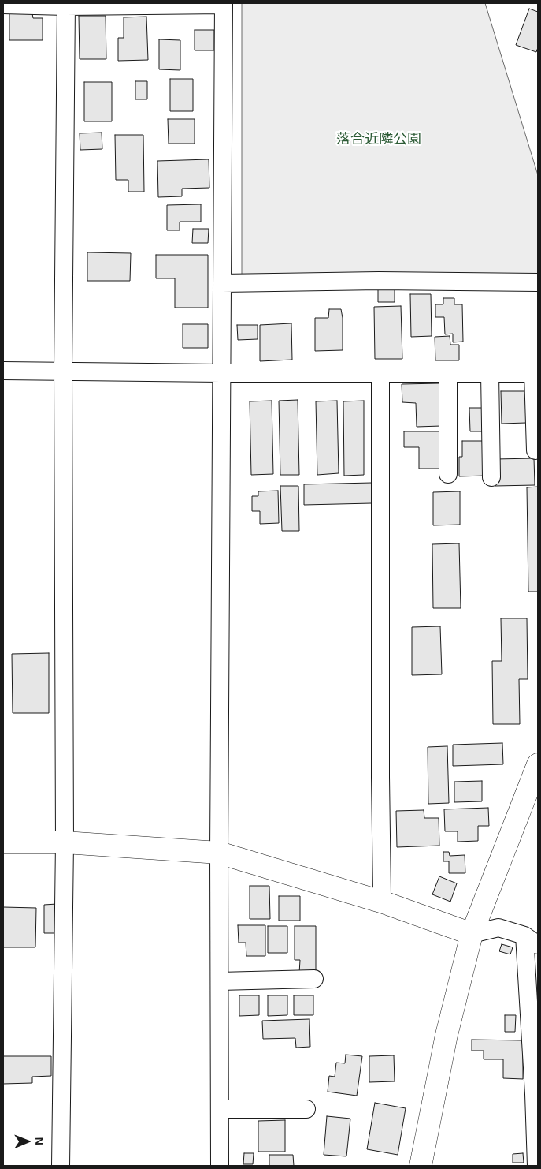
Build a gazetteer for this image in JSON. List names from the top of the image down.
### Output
{
  "parks": ["落合近隣公園"],
  "north": "right"
}
